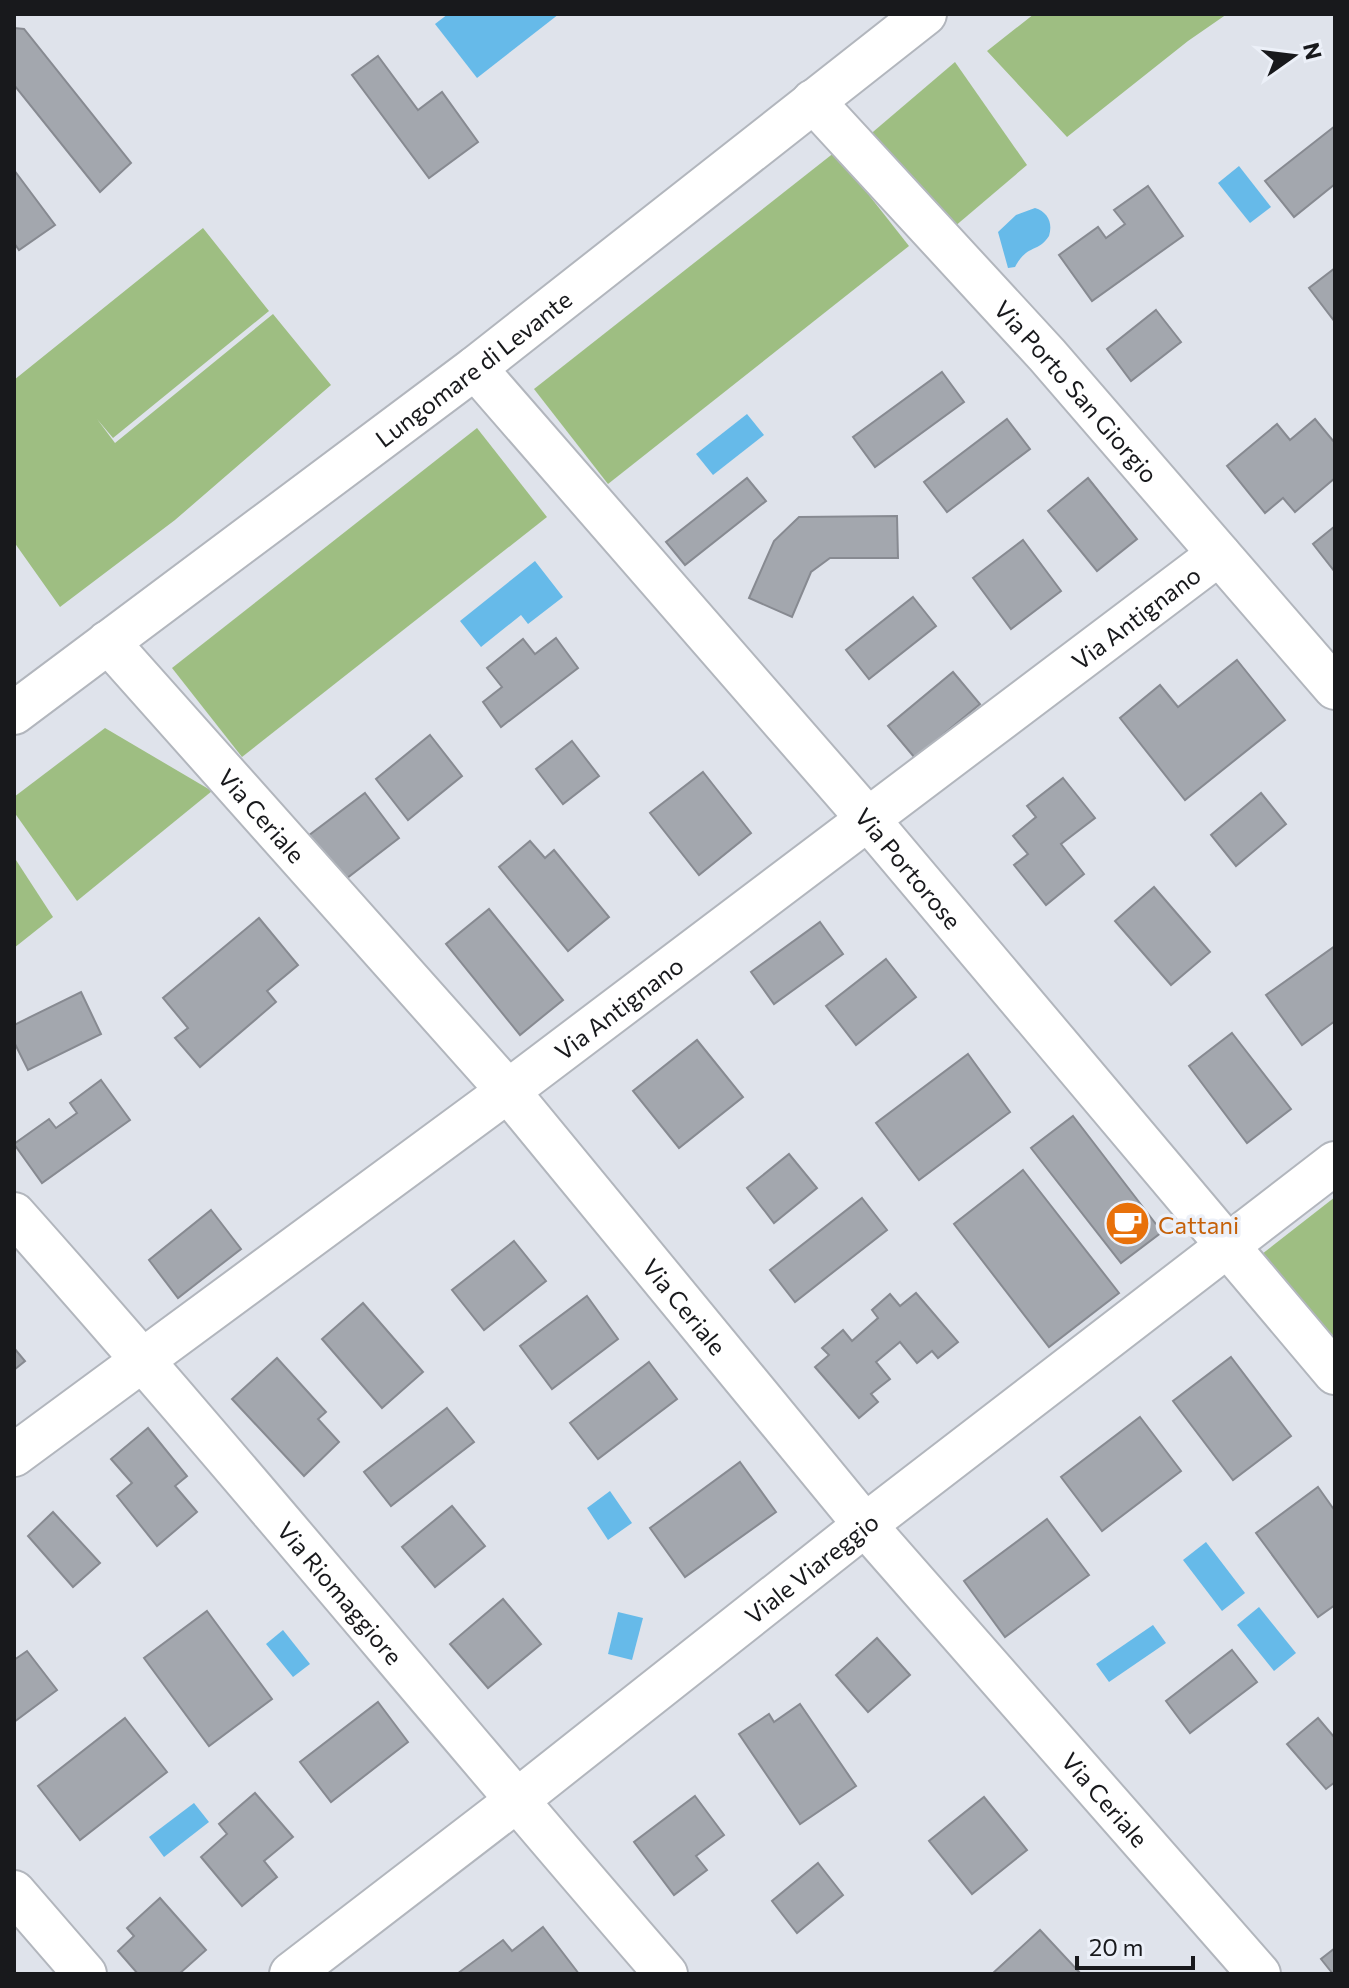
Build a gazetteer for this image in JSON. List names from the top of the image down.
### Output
{
  "streets": {
    "street": [
      "Lungomare di Levante",
      "Via Porto San Giorgio",
      "Via Antignano",
      "Via Ceriale",
      "Via Portorose",
      "Viale Viareggio",
      "Via Riomaggiore"
    ]
  },
  "crossings": [
    ["Lungomare di Levante", "Via Porto San Giorgio"],
    ["Lungomare di Levante", "Via Ceriale"],
    ["Lungomare di Levante", "Via Portorose"],
    ["Via Porto San Giorgio", "Via Antignano"],
    ["Via Antignano", "Via Ceriale"],
    ["Via Antignano", "Via Portorose"],
    ["Via Antignano", "Via Riomaggiore"],
    ["Via Ceriale", "Viale Viareggio"],
    ["Via Portorose", "Viale Viareggio"],
    ["Viale Viareggio", "Via Riomaggiore"]
  ],
  "places": {
    "cafe": ["Cattani"]
  },
  "scale_bar": "20 m",
  "north": "right"
}
